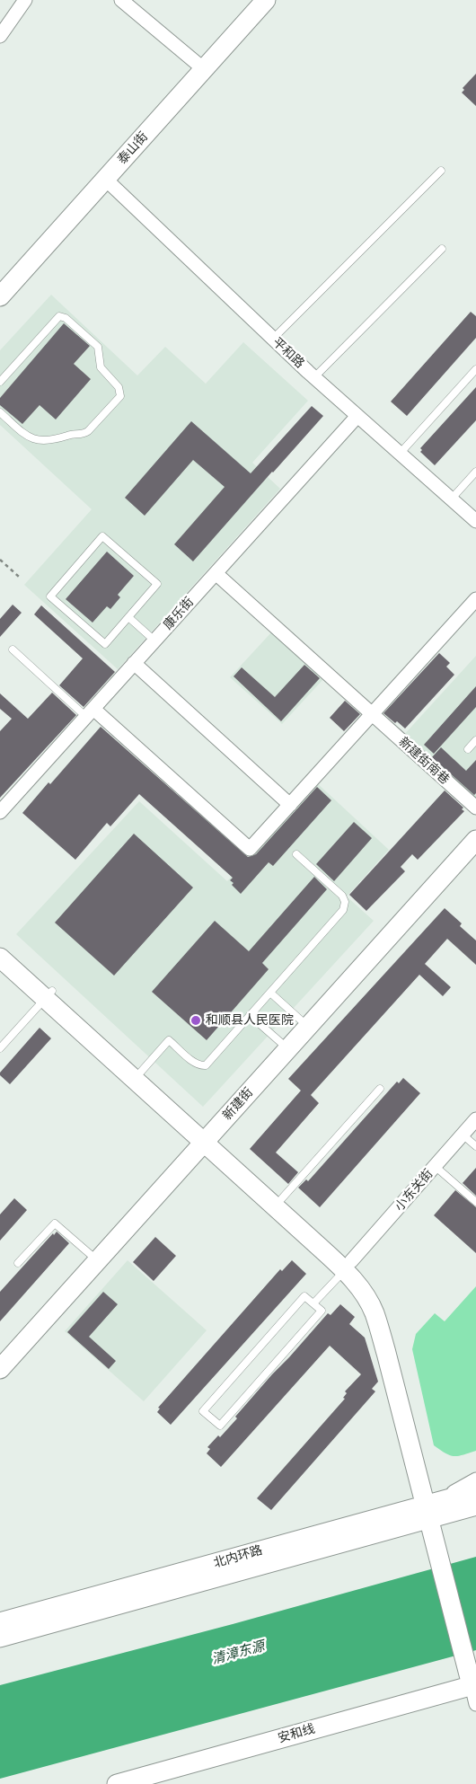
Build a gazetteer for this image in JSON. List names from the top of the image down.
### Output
{
  "streets": {
    "main road": [
      "泰山街",
      "新建街",
      "北内环路",
      "安和线"
    ],
    "street": [
      "平和路",
      "康乐街",
      "新建街南巷",
      "小东关街"
    ]
  },
  "crossings": [
    ["泰山街", "平和路"],
    ["平和路", "康乐街"],
    ["康乐街", "新建街南巷"]
  ],
  "water": ["清漳东源"],
  "places": ["和顺县人民医院"]
}
